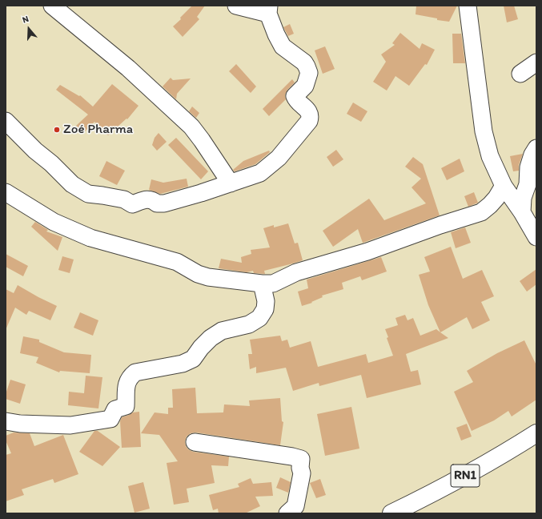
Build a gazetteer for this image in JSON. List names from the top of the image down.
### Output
{
  "streets": {
    "highway": ["RN1"]
  },
  "places": ["Zoé Pharma"],
  "north": "top"
}
